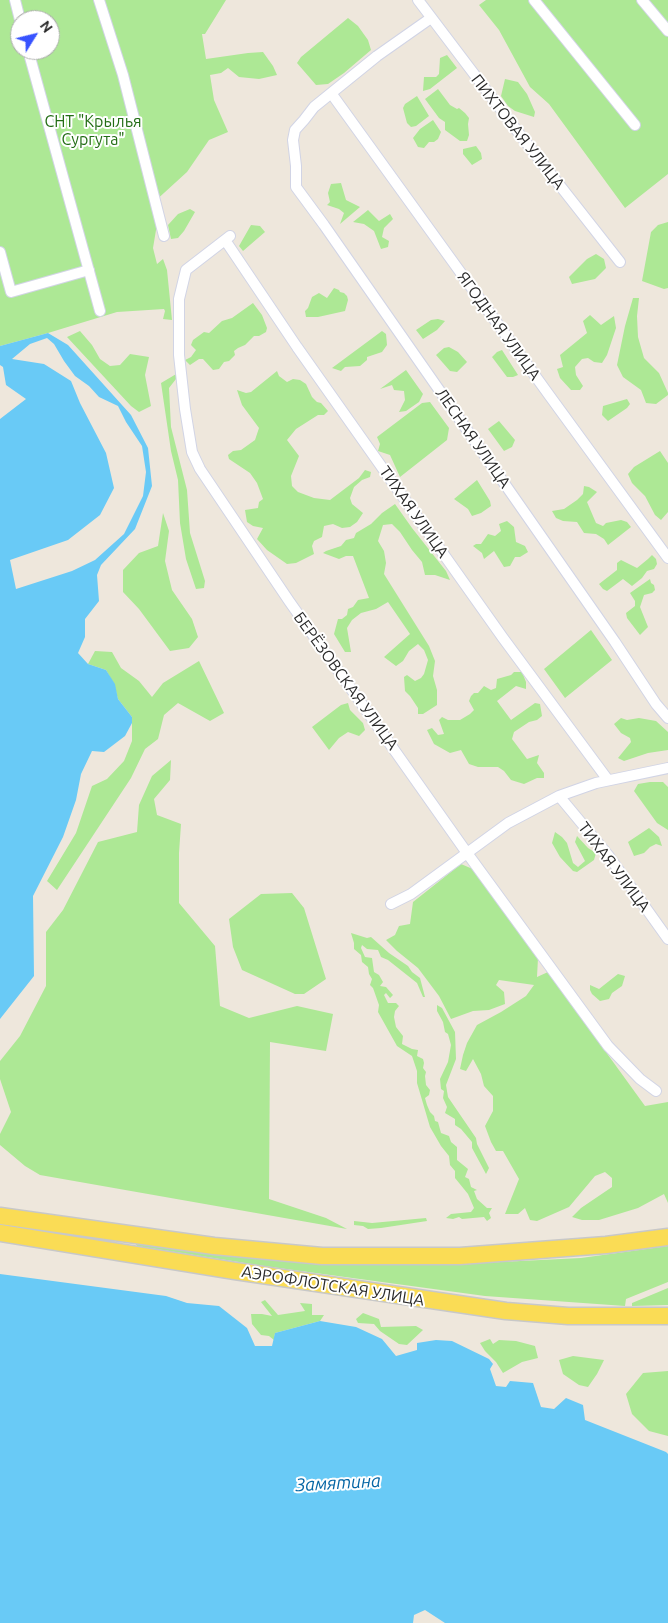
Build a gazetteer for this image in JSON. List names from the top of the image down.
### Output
{
  "streets": {
    "main road": ["АЭРОФЛОТСКАЯ УЛИЦА"],
    "street": [
      "ПИХТОВАЯ УЛИЦА",
      "ЯГОДНАЯ УЛИЦА",
      "ЛЕСНАЯ УЛИЦА",
      "ТИХАЯ УЛИЦА",
      "БЕРЁЗОВСКАЯ УЛИЦА"
    ]
  },
  "crossings": [
    ["ПИХТОВАЯ УЛИЦА", "ЛЕСНАЯ УЛИЦА"],
    ["ЯГОДНАЯ УЛИЦА", "ЛЕСНАЯ УЛИЦА"],
    ["ТИХАЯ УЛИЦА", "БЕРЁЗОВСКАЯ УЛИЦА"]
  ],
  "water": ["Замятина"],
  "parks": ["CНТ \"Крылья Сургута\""],
  "north": "top right"
}
